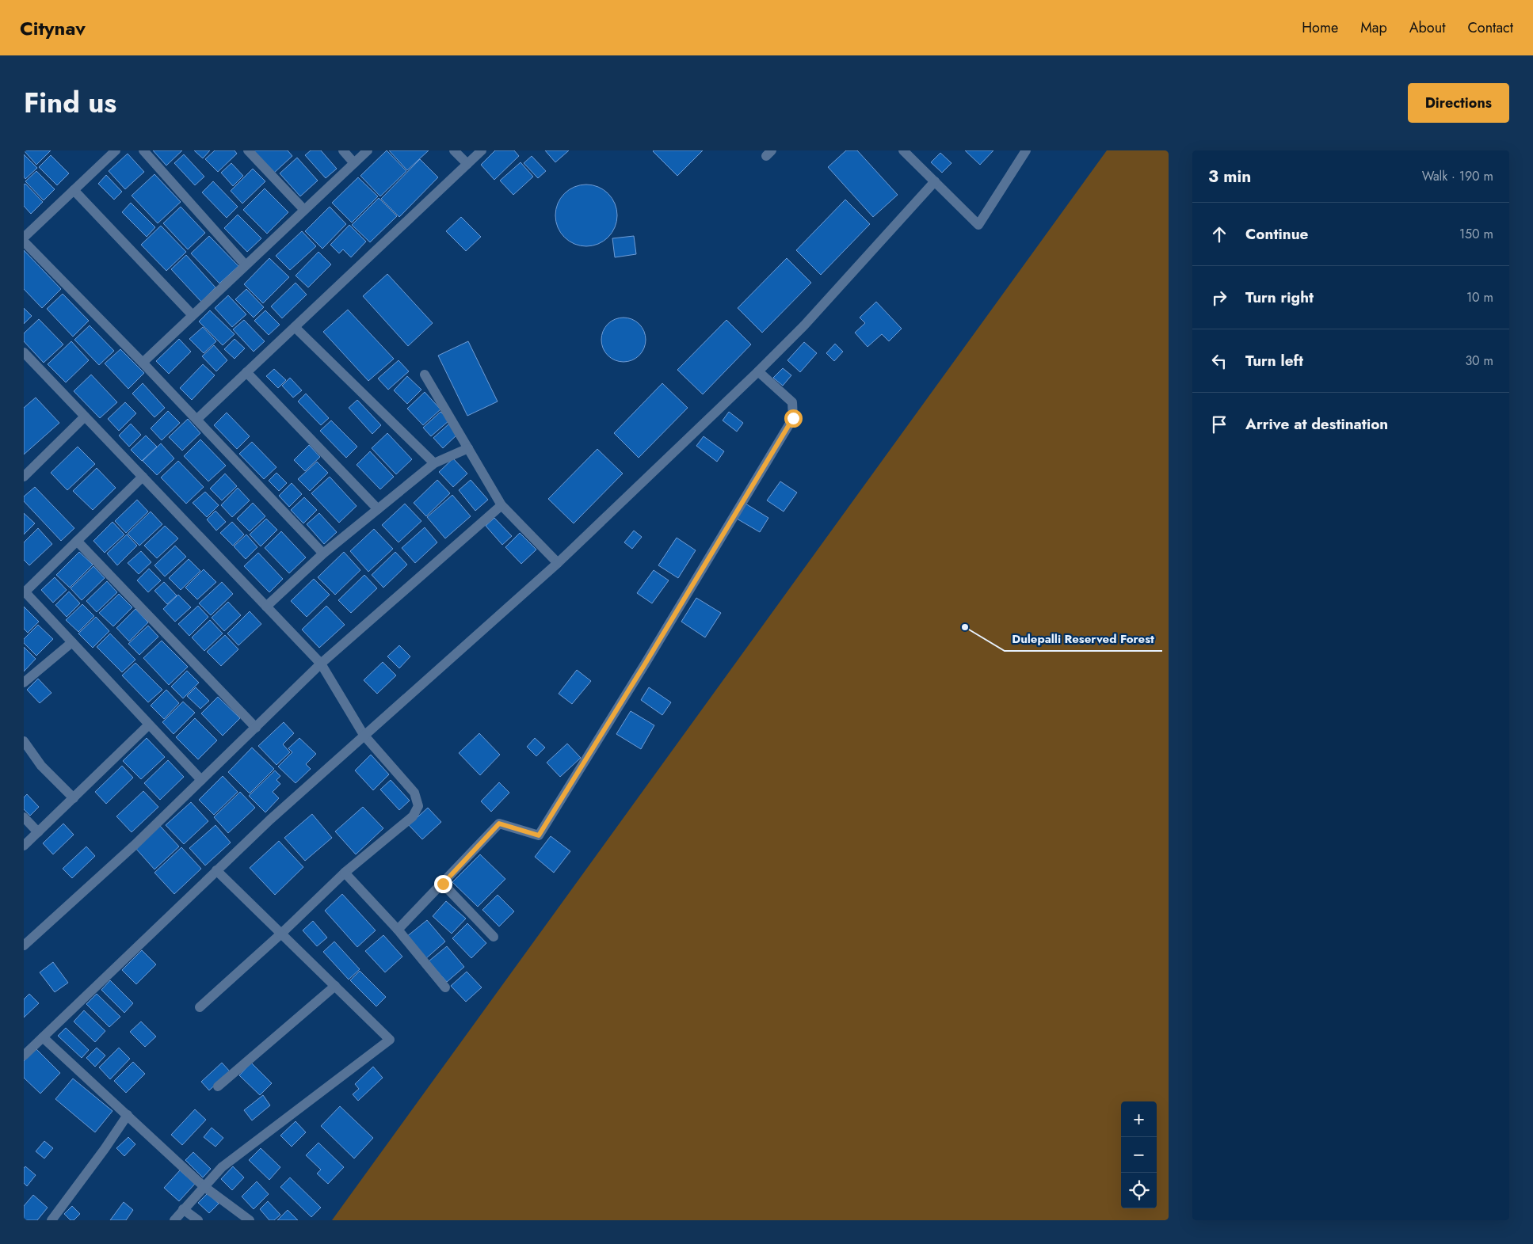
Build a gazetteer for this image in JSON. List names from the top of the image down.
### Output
{
  "places": ["Dulepalli Reserved Forest"],
  "page": {
    "header": "Citynav",
    "nav": [
      "Home",
      "Map",
      "About",
      "Contact"
    ],
    "title": "Find us",
    "buttons": "Directions",
    "heading": ["3 min", "Walk · 190 m"],
    "list": [
      ["Continue", "150 m"],
      ["Turn right", "10 m"],
      ["Turn left", "30 m"],
      "Arrive at destination"
    ],
    "map_buttons": ["+", "−"]
  }
}
